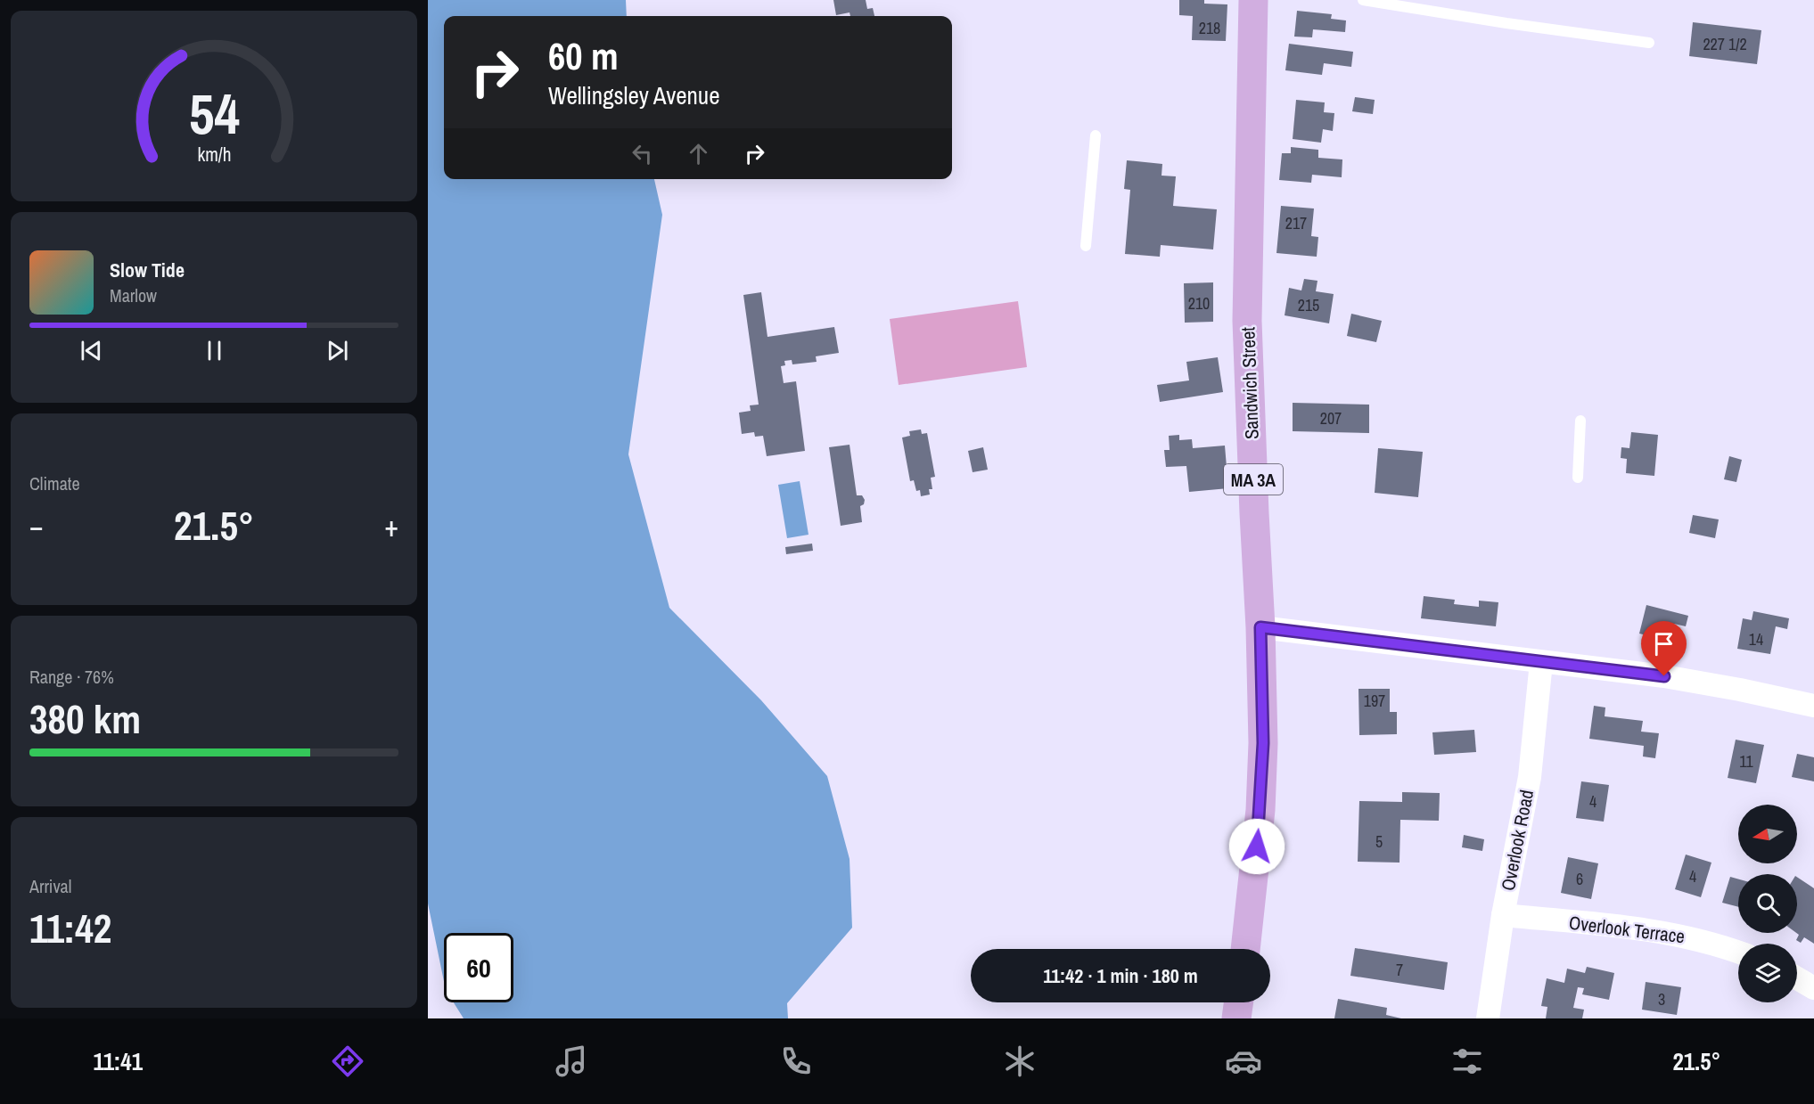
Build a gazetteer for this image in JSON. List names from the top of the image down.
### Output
{
  "streets": {
    "main road": ["Sandwich Street", "MA 3A"],
    "street": ["Overlook Road", "Overlook Terrace"]
  },
  "crossings": [
    ["Overlook Road", "Overlook Terrace"]
  ],
  "house_numbers": [
    "218",
    "227 1/2",
    "217",
    "210",
    "215",
    "207",
    "14",
    "197",
    "11",
    "4",
    "5",
    "4",
    "6",
    "7",
    "3"
  ],
  "north": "left",
  "page": {
    "turn": ["60 m", "Wellingsley Avenue"],
    "song": ["Slow Tide", "Marlow"],
    "tile": [
      "Climate",
      ["Range · 76%", "380 km"],
      ["Arrival", "11:42"]
    ],
    "heat": ["−", "21.5°", "+"],
    "limit": "60",
    "trip": "11:42 · 1 min · 180 m",
    "tabs": ["11:41", "21.5°"],
    "gauge": ["54", "km/h"]
  }
}
